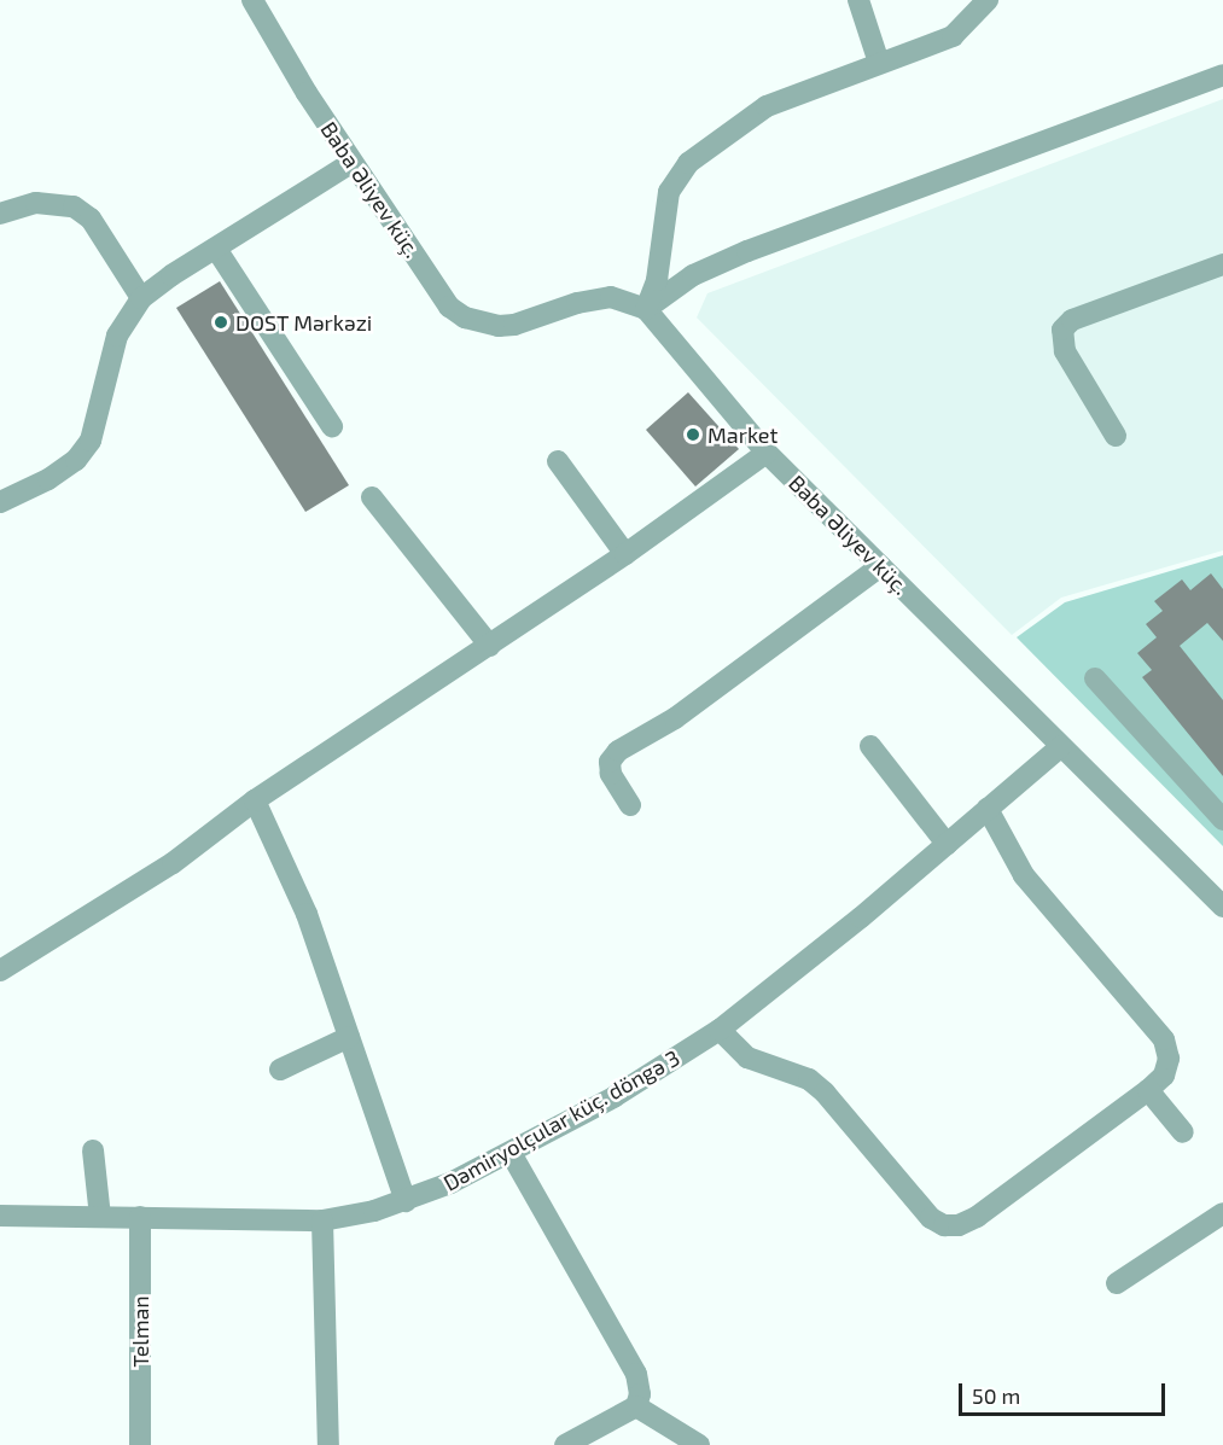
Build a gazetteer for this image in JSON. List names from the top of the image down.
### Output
{
  "streets": {
    "street": ["Baba Əliyev küç.", "Dəmiryolçular küç. döngə 3", "Telman"]
  },
  "crossings": [
    ["Baba Əliyev küç.", "Dəmiryolçular küç. döngə 3"],
    ["Dəmiryolçular küç. döngə 3", "Telman"]
  ],
  "places": ["DOST Mərkəzi", "Market"],
  "scale_bar": "50 m"
}
